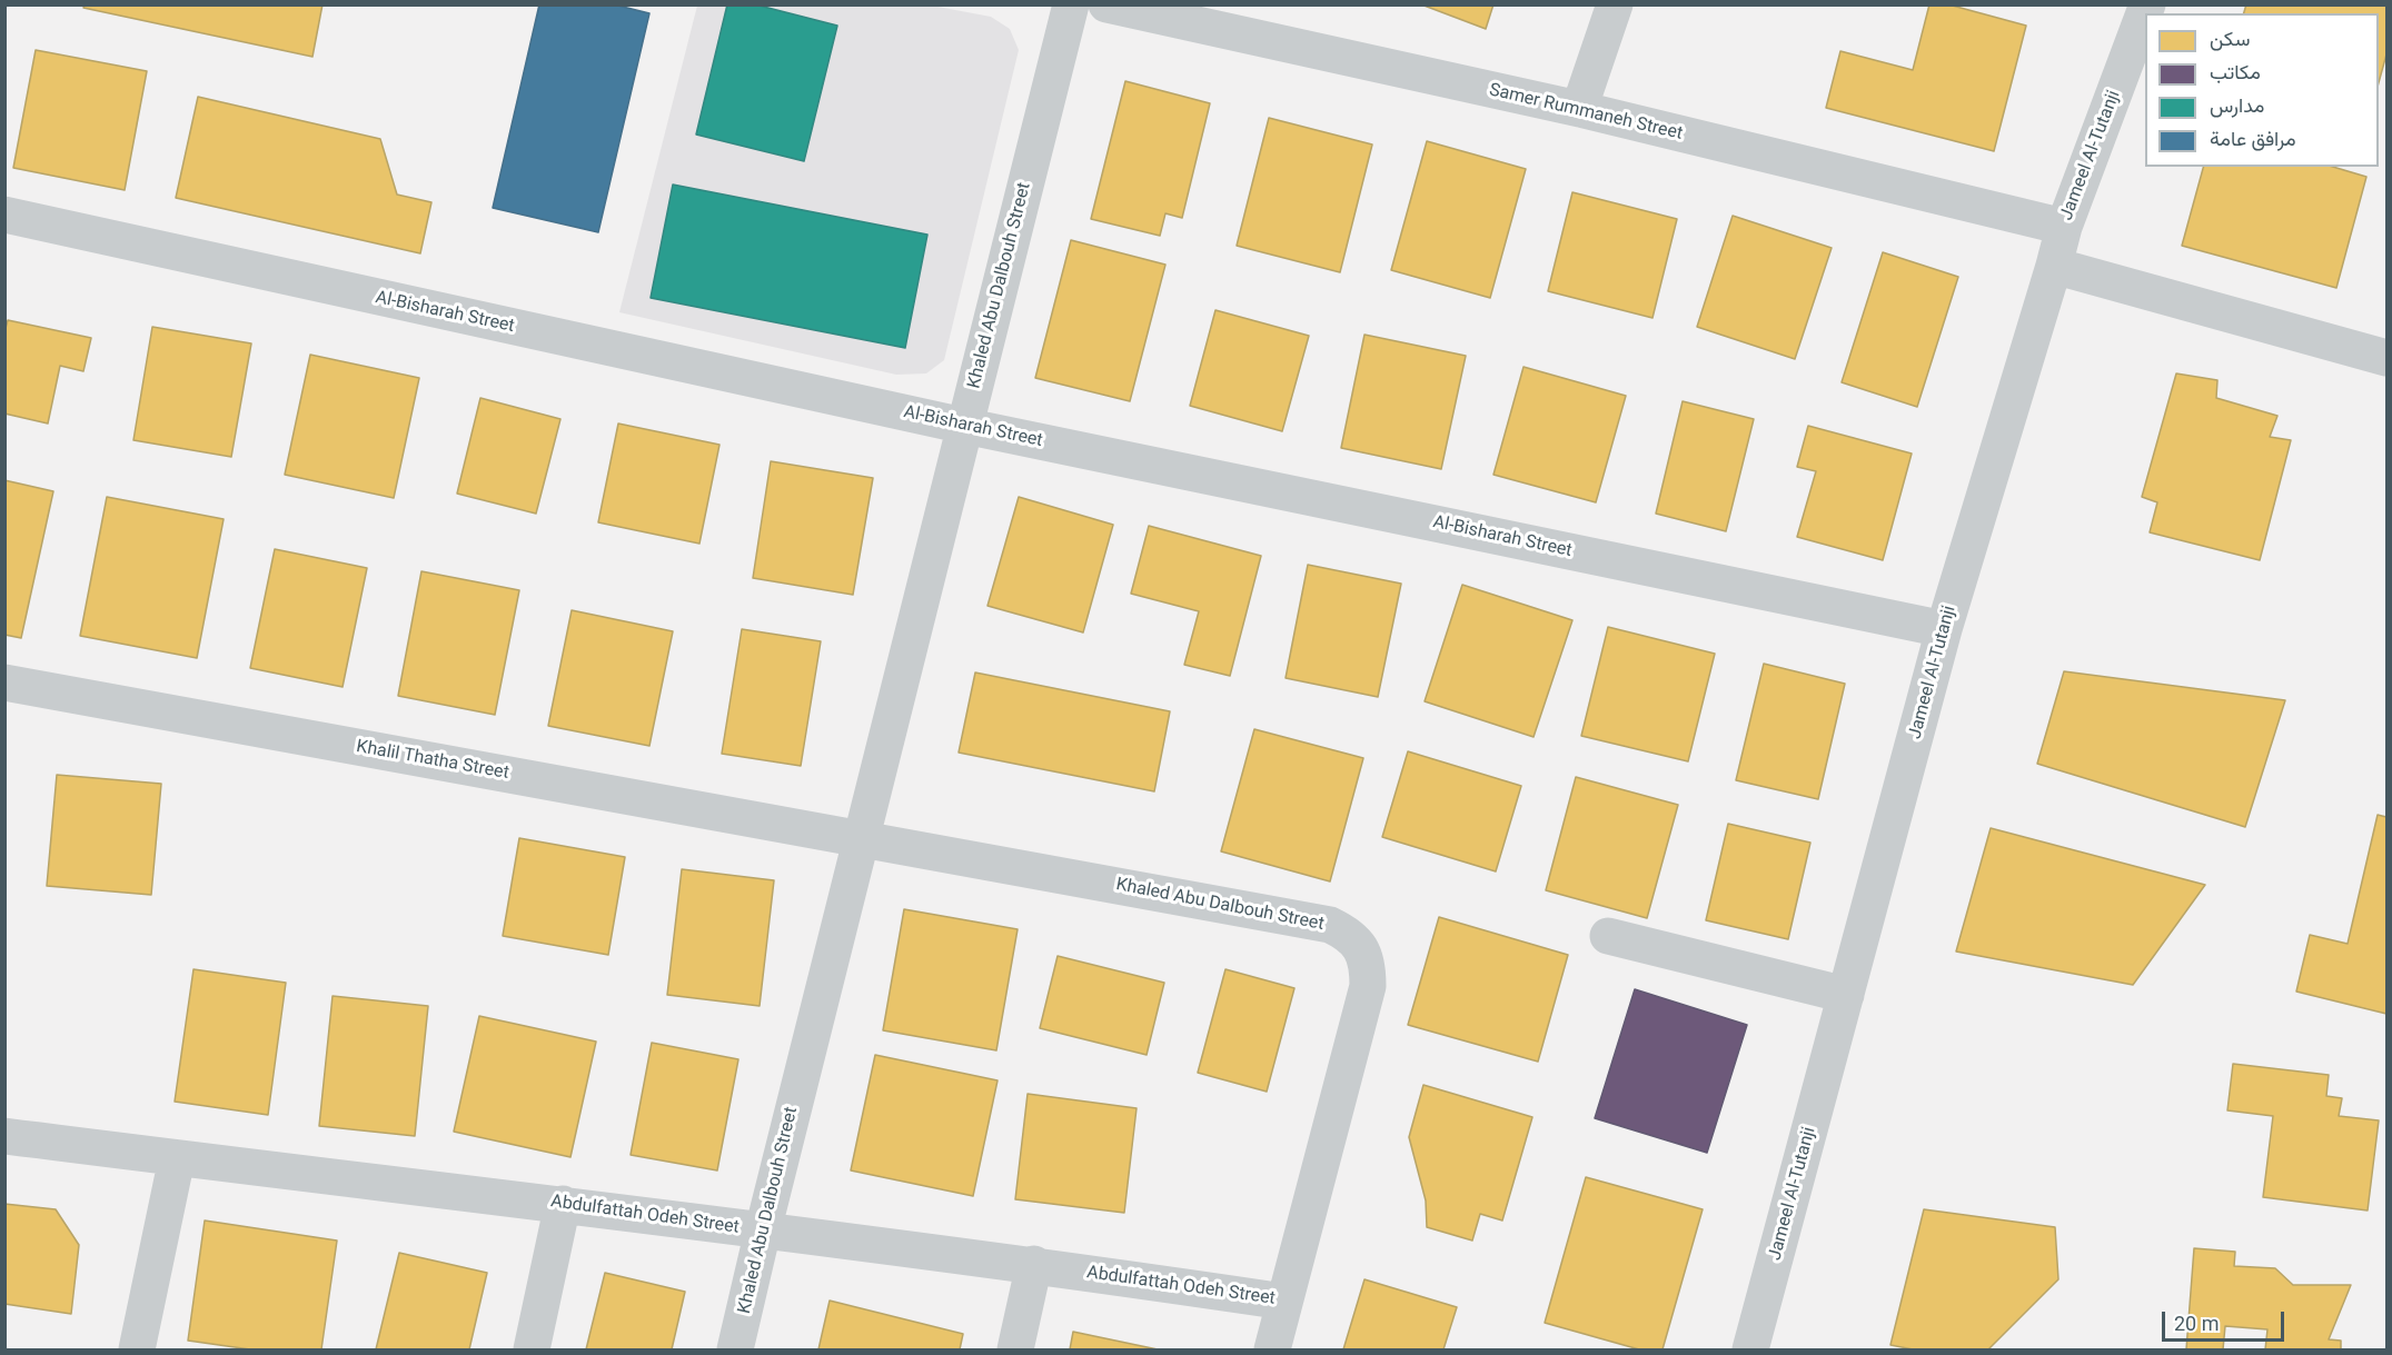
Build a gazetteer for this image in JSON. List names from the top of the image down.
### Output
{
  "streets": {
    "street": [
      "Samer Rummaneh Street",
      "Jameel Al-Tutanji",
      "Khaled Abu Dalbouh Street",
      "Al-Bisharah Street",
      "Khalil Thatha Street",
      "Abdulfattah Odeh Street"
    ]
  },
  "crossings": [
    ["Samer Rummaneh Street", "Jameel Al-Tutanji"],
    ["Jameel Al-Tutanji", "Al-Bisharah Street"],
    ["Khaled Abu Dalbouh Street", "Al-Bisharah Street"],
    ["Khaled Abu Dalbouh Street", "Khalil Thatha Street"],
    ["Khaled Abu Dalbouh Street", "Abdulfattah Odeh Street"]
  ],
  "legend": [
    "سكن",
    "مكاتب",
    "مدارس",
    "مرافق عامة"
  ],
  "scale_bar": "20 m"
}
